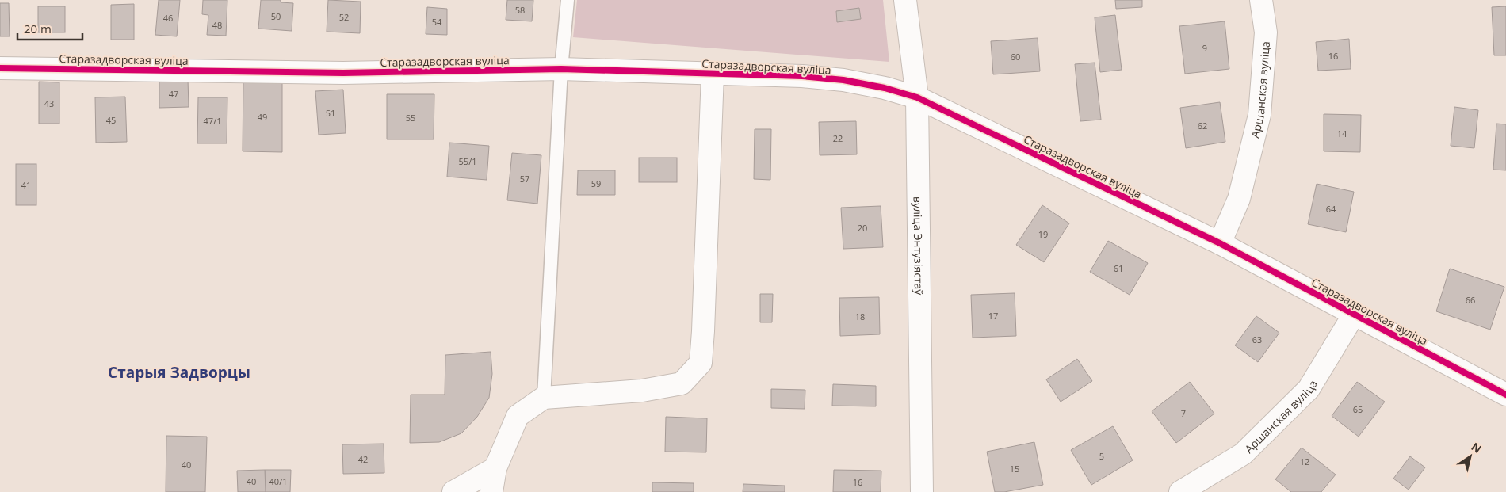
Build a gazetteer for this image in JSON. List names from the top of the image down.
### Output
{
  "streets": {
    "street": ["Старазадворская вуліца", "Аршанская вуліца", "вуліца Энтузіястаў"]
  },
  "crossings": [
    ["Старазадворская вуліца", "Аршанская вуліца"],
    ["Старазадворская вуліца", "вуліца Энтузіястаў"]
  ],
  "districts": ["Старыя Задворцы"],
  "house_numbers": [
    "58",
    "50",
    "52",
    "46",
    "54",
    "48",
    "9",
    "16",
    "60",
    "47",
    "43",
    "51",
    "49",
    "55",
    "45",
    "47/1",
    "62",
    "14",
    "22",
    "55/1",
    "57",
    "59",
    "41",
    "64",
    "20",
    "19",
    "61",
    "66",
    "17",
    "18",
    "63",
    "65",
    "7",
    "5",
    "42",
    "12",
    "40",
    "15",
    "40",
    "40/1",
    "16"
  ],
  "scale_bar": "20 m",
  "north": "top right"
}
